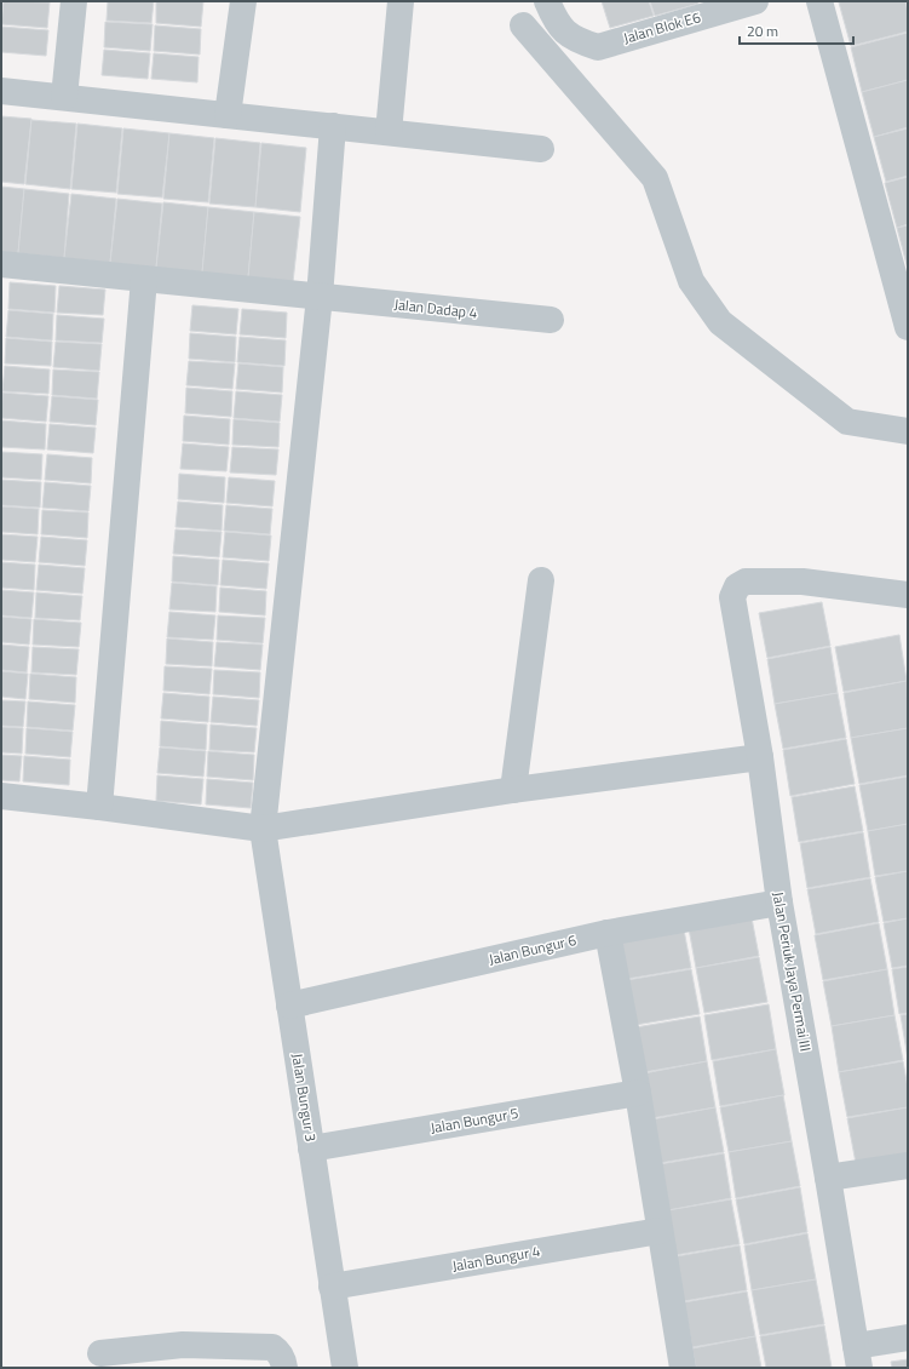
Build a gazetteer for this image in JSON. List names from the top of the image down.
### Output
{
  "streets": {
    "street": [
      "Jalan Blok E6",
      "Jalan Dadap 4",
      "Jalan Bungur 6",
      "Jalan Periuk Jaya Permai III",
      "Jalan Bungur 3",
      "Jalan Bungur 5",
      "Jalan Bungur 4"
    ]
  },
  "crossings": [
    ["Jalan Dadap 4", "Jalan Bungur 3"],
    ["Jalan Bungur 6", "Jalan Periuk Jaya Permai III"],
    ["Jalan Bungur 6", "Jalan Bungur 3"],
    ["Jalan Bungur 3", "Jalan Bungur 5"],
    ["Jalan Bungur 3", "Jalan Bungur 4"]
  ],
  "scale_bar": "20 m"
}
